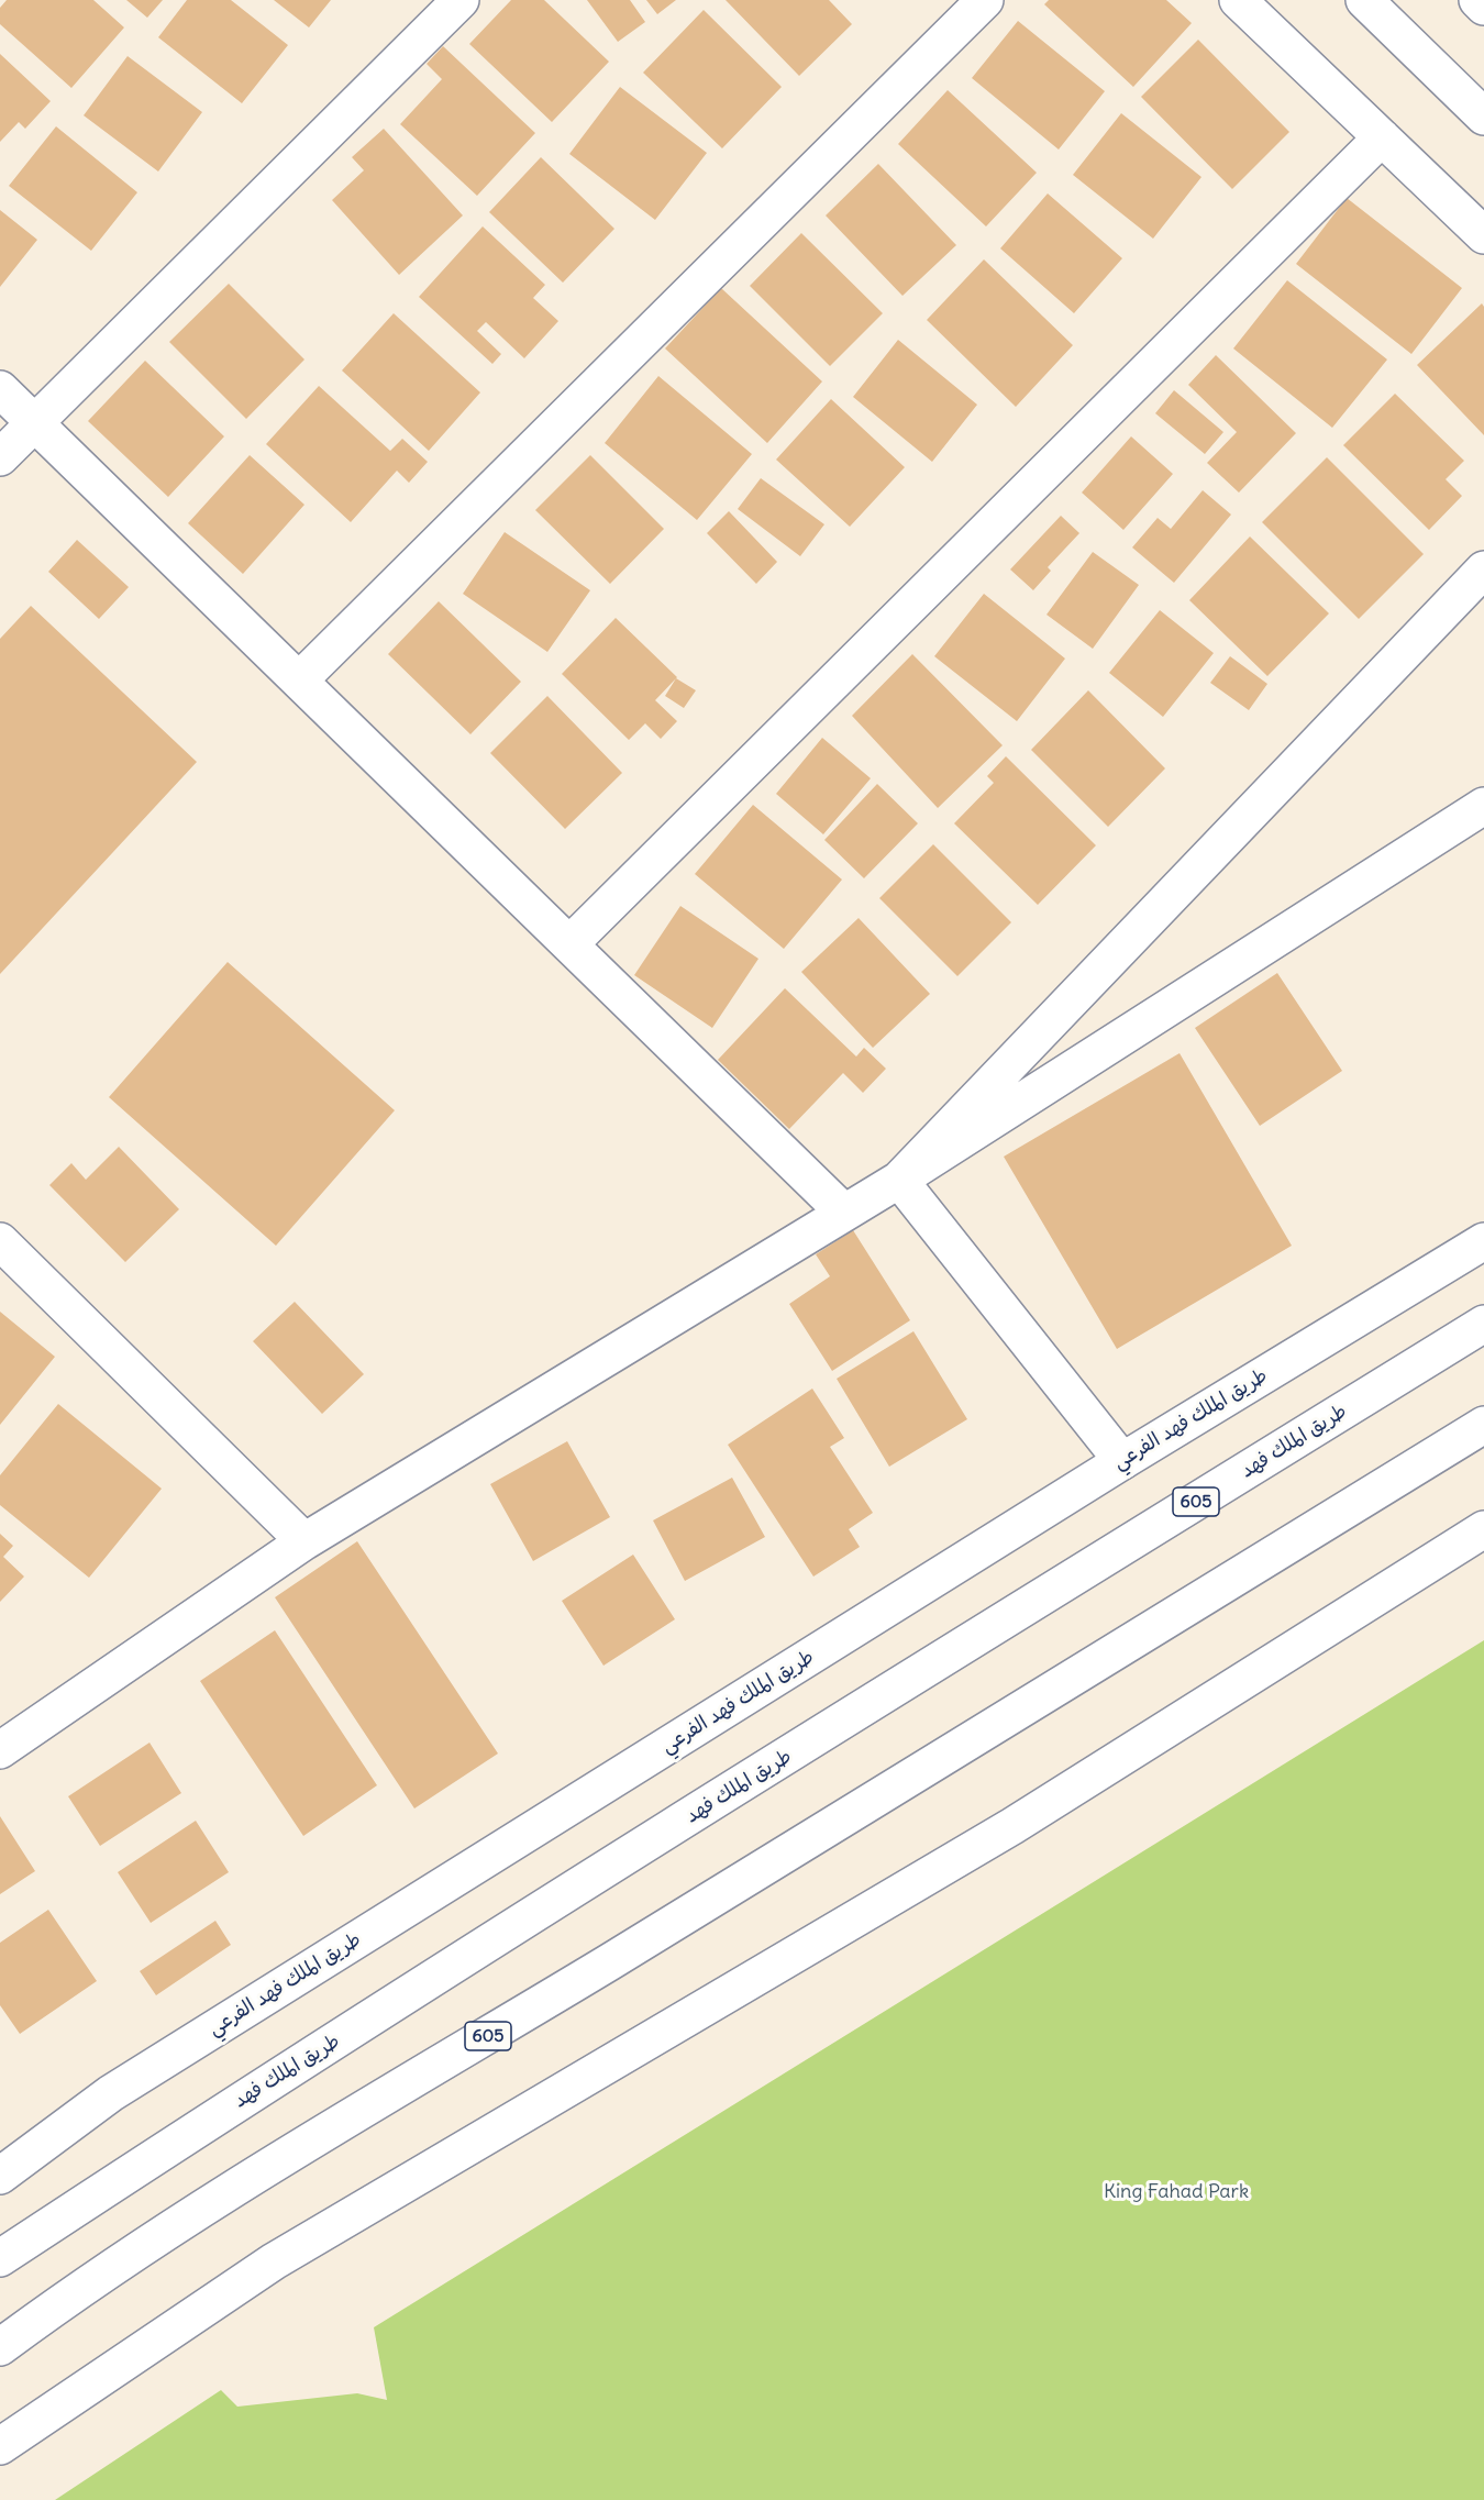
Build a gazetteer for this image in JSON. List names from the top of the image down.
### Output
{
  "streets": {
    "main road": ["طريق الملك فهد الفرعي", "طريق الملك فهد", "605"]
  },
  "parks": ["King Fahad Park"]
}
